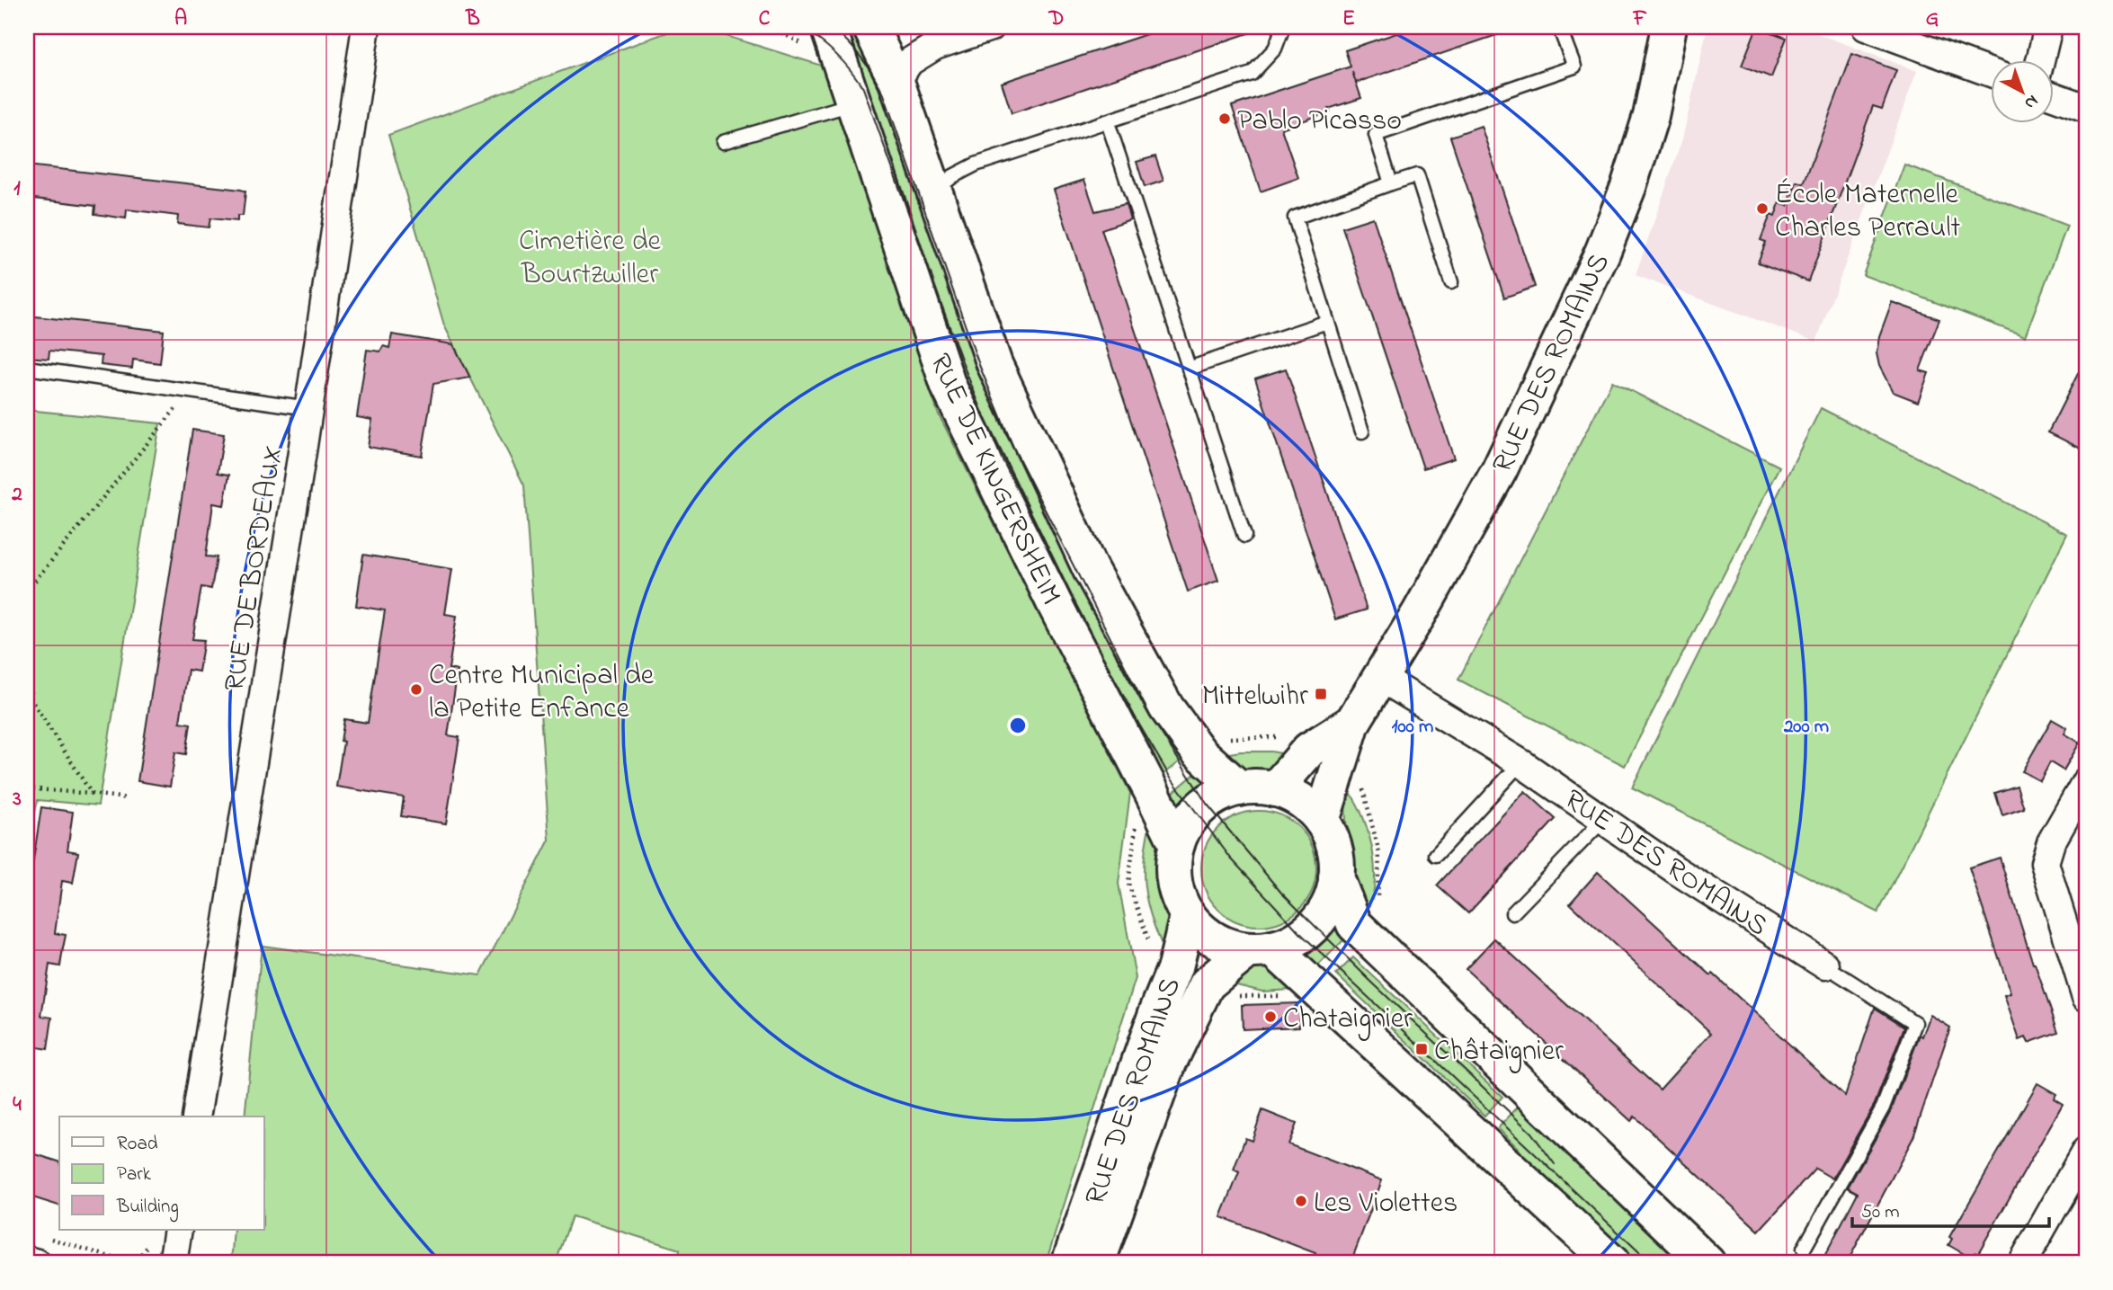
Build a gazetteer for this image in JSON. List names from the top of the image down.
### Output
{
  "streets": {
    "main road": ["RUE DES ROMAINS", "RUE DE KINGERSHEIM"],
    "street": ["RUE DE BORDEAUX"]
  },
  "crossings": [
    ["RUE DES ROMAINS", "RUE DE KINGERSHEIM"]
  ],
  "parks": ["Cimetière de Bourtzwiller"],
  "places": {
    "other": [
      "Pablo Picasso",
      "École Maternelle Charles Perrault",
      "Centre Municipal de la Petite Enfance",
      "Chataignier",
      "Les Violettes"
    ],
    "transit": ["Mittelwihr", "Châtaignier"]
  },
  "legend": ["Road", "Park", "Building"],
  "scale_bar": "50 m",
  "north": "bottom right",
  "grid": {
    "columns": [
      "A",
      "B",
      "C",
      "D",
      "E",
      "F",
      "G"
    ],
    "rows": [
      "1",
      "2",
      "3",
      "4"
    ]
  },
  "rings": ["100 m", "200 m"]
}
